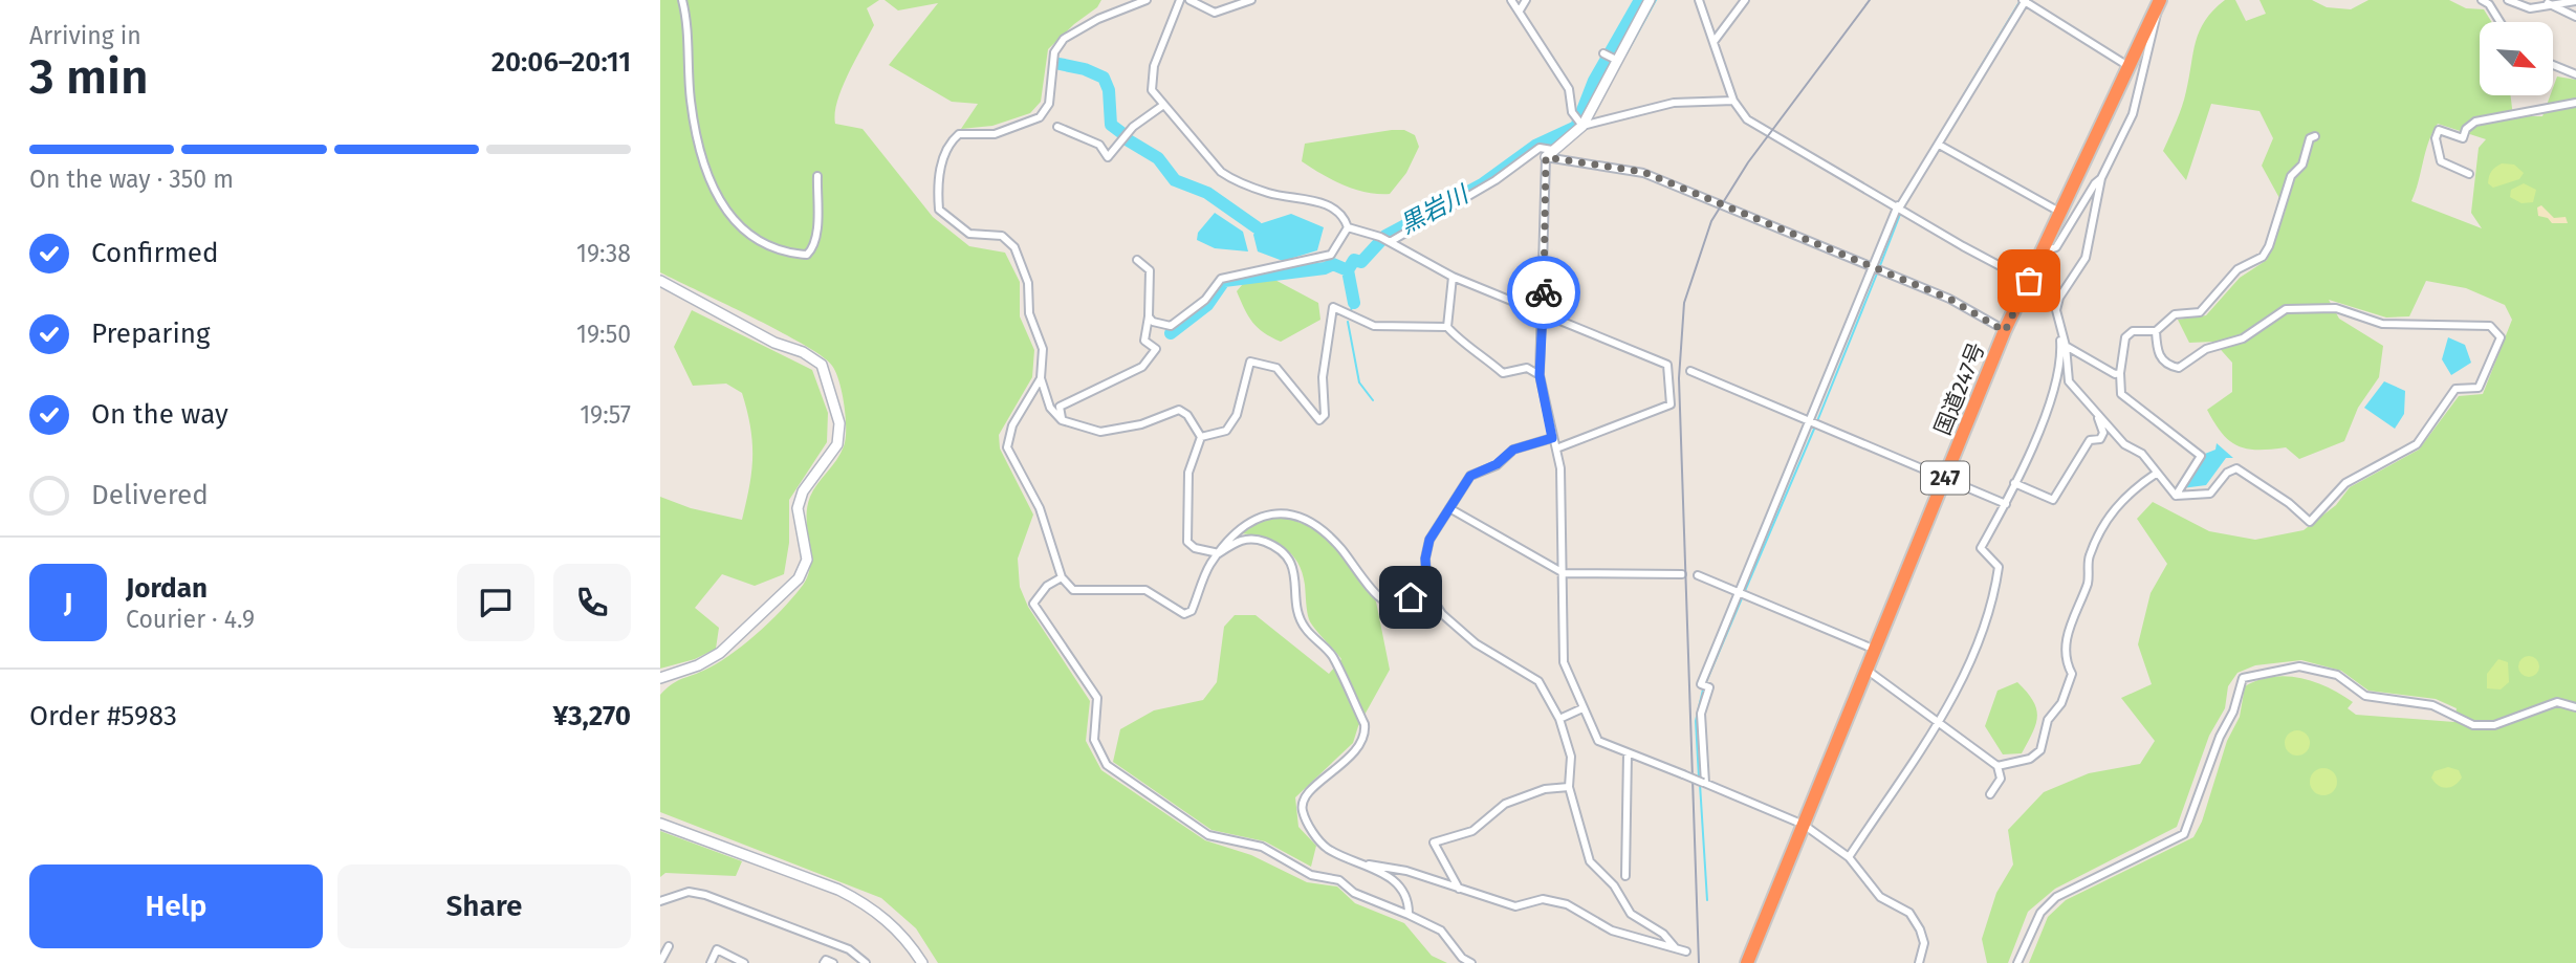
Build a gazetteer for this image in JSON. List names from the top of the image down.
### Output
{
  "streets": {
    "highway": ["国道247号", "247"]
  },
  "water": ["黒岩川"],
  "north": "bottom right",
  "page": {
    "heading": ["3 min", "Arriving in", "20:06–20:11"],
    "panel": [
      "Jordan",
      "Courier · 4.9",
      "Order #5983",
      "¥3,270"
    ],
    "bar": "On the way · 350 m",
    "list": [
      ["Confirmed", "19:38"],
      ["Preparing", "19:50"],
      ["On the way", "19:57"],
      "Delivered"
    ],
    "round": "J",
    "buttons": ["Help", "Share"]
  }
}
